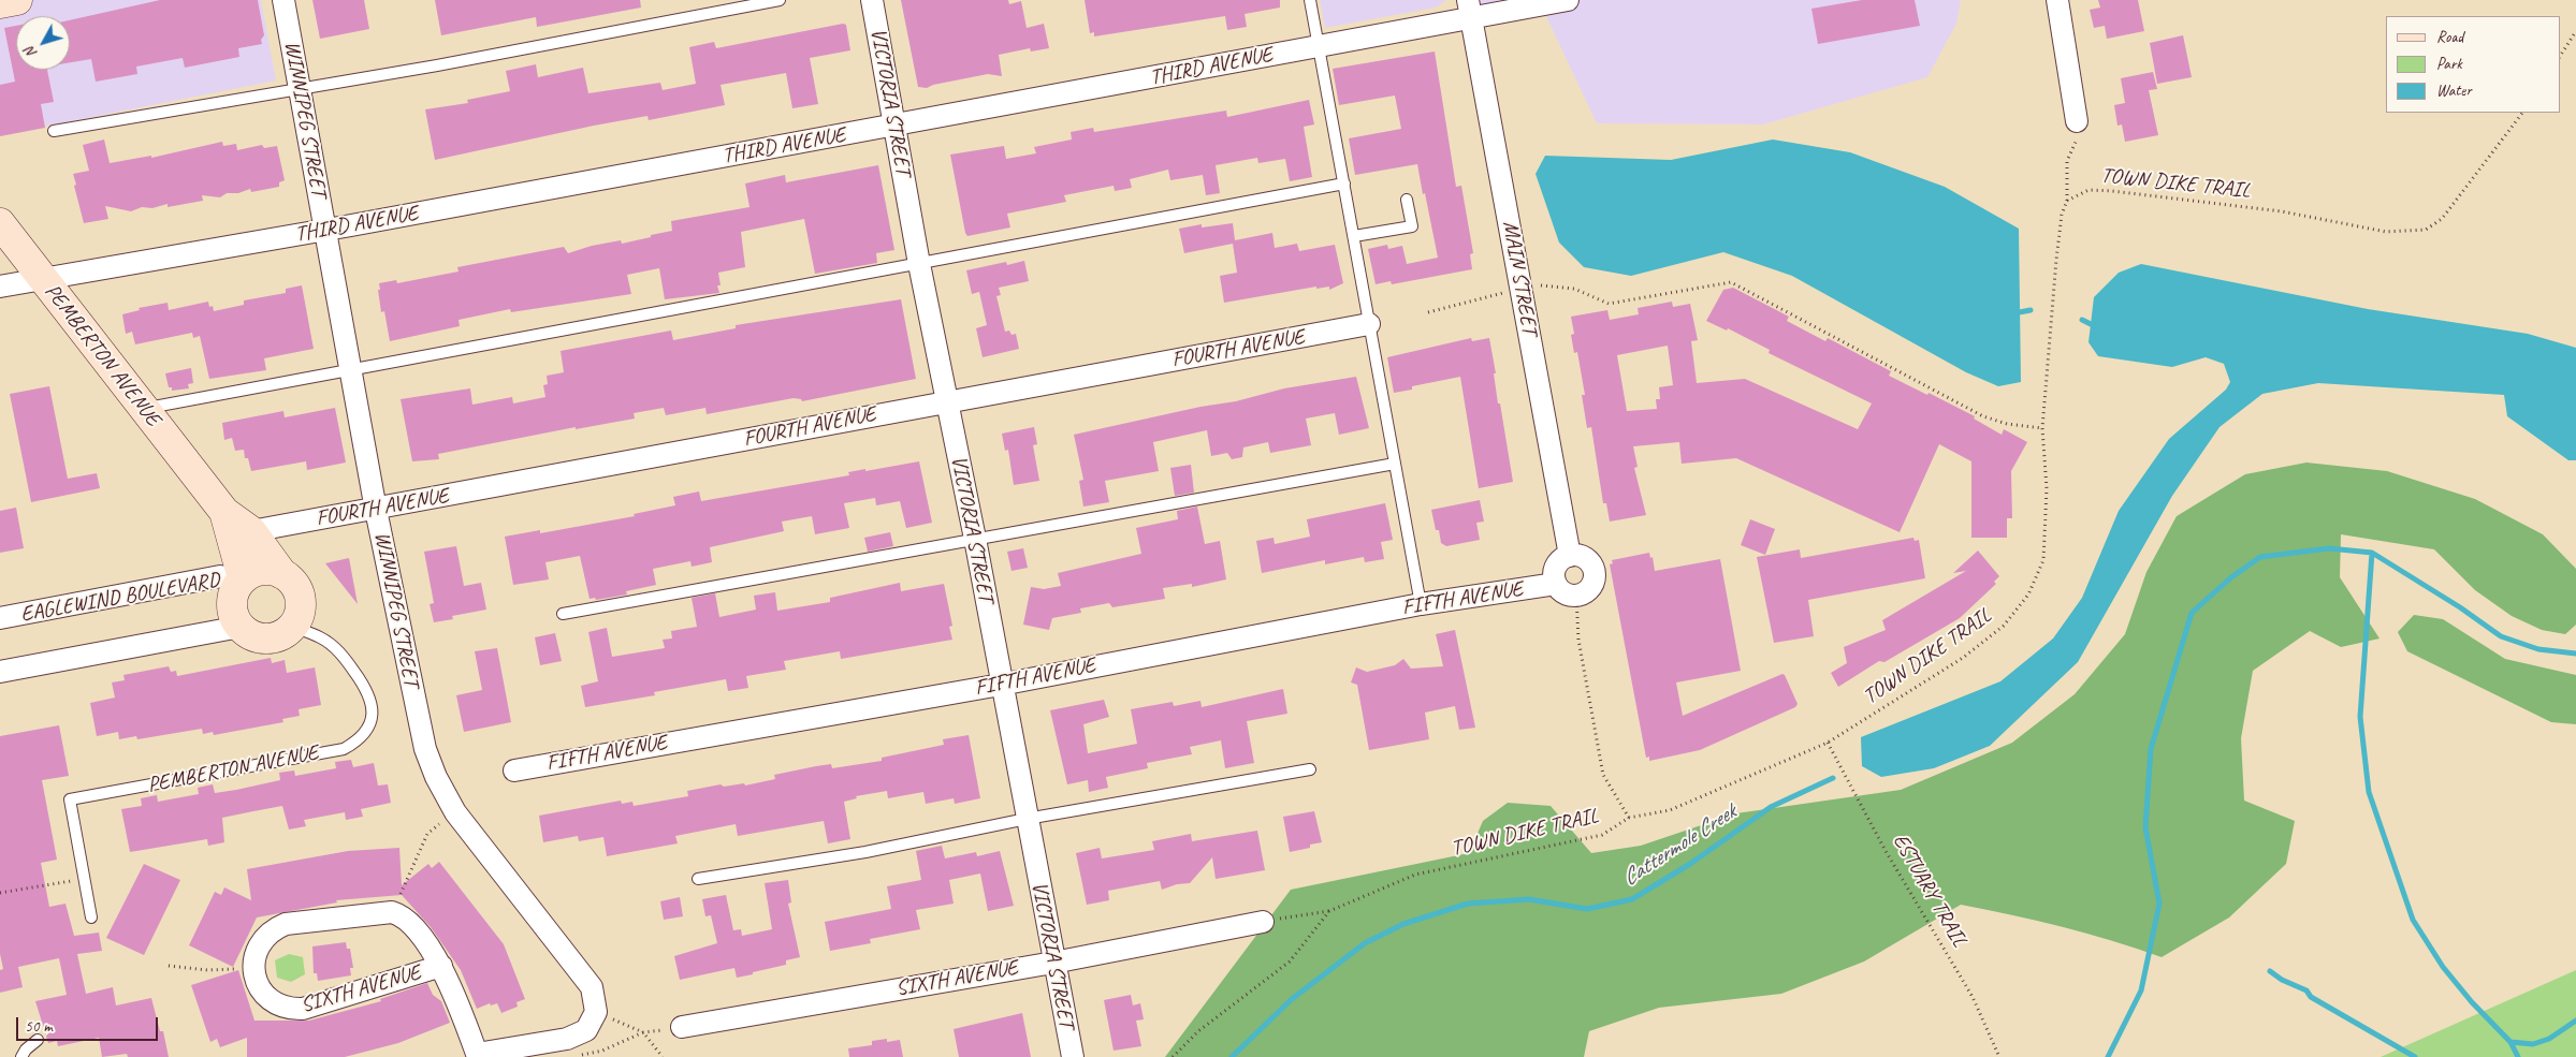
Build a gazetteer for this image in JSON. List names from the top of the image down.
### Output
{
  "streets": {
    "street": [
      "THIRD AVENUE",
      "VICTORIA STREET",
      "WINNIPEG STREET",
      "MAIN STREET",
      "FOURTH AVENUE",
      "PEMBERTON AVENUE",
      "EAGLEWIND BOULEVARD",
      "FIFTH AVENUE",
      "SIXTH AVENUE"
    ],
    "path": ["TOWN DIKE TRAIL", "ESTUARY TRAIL"]
  },
  "crossings": [
    ["THIRD AVENUE", "VICTORIA STREET"],
    ["THIRD AVENUE", "WINNIPEG STREET"],
    ["THIRD AVENUE", "MAIN STREET"],
    ["THIRD AVENUE", "PEMBERTON AVENUE"],
    ["VICTORIA STREET", "FOURTH AVENUE"],
    ["VICTORIA STREET", "FIFTH AVENUE"],
    ["VICTORIA STREET", "SIXTH AVENUE"],
    ["WINNIPEG STREET", "FOURTH AVENUE"],
    ["WINNIPEG STREET", "SIXTH AVENUE"],
    ["TOWN DIKE TRAIL", "ESTUARY TRAIL"],
    ["MAIN STREET", "FIFTH AVENUE"],
    ["FOURTH AVENUE", "PEMBERTON AVENUE"],
    ["PEMBERTON AVENUE", "EAGLEWIND BOULEVARD"]
  ],
  "water": ["Cattermole Creek"],
  "legend": ["Road", "Park", "Water"],
  "scale_bar": "50 m",
  "north": "bottom left"
}
